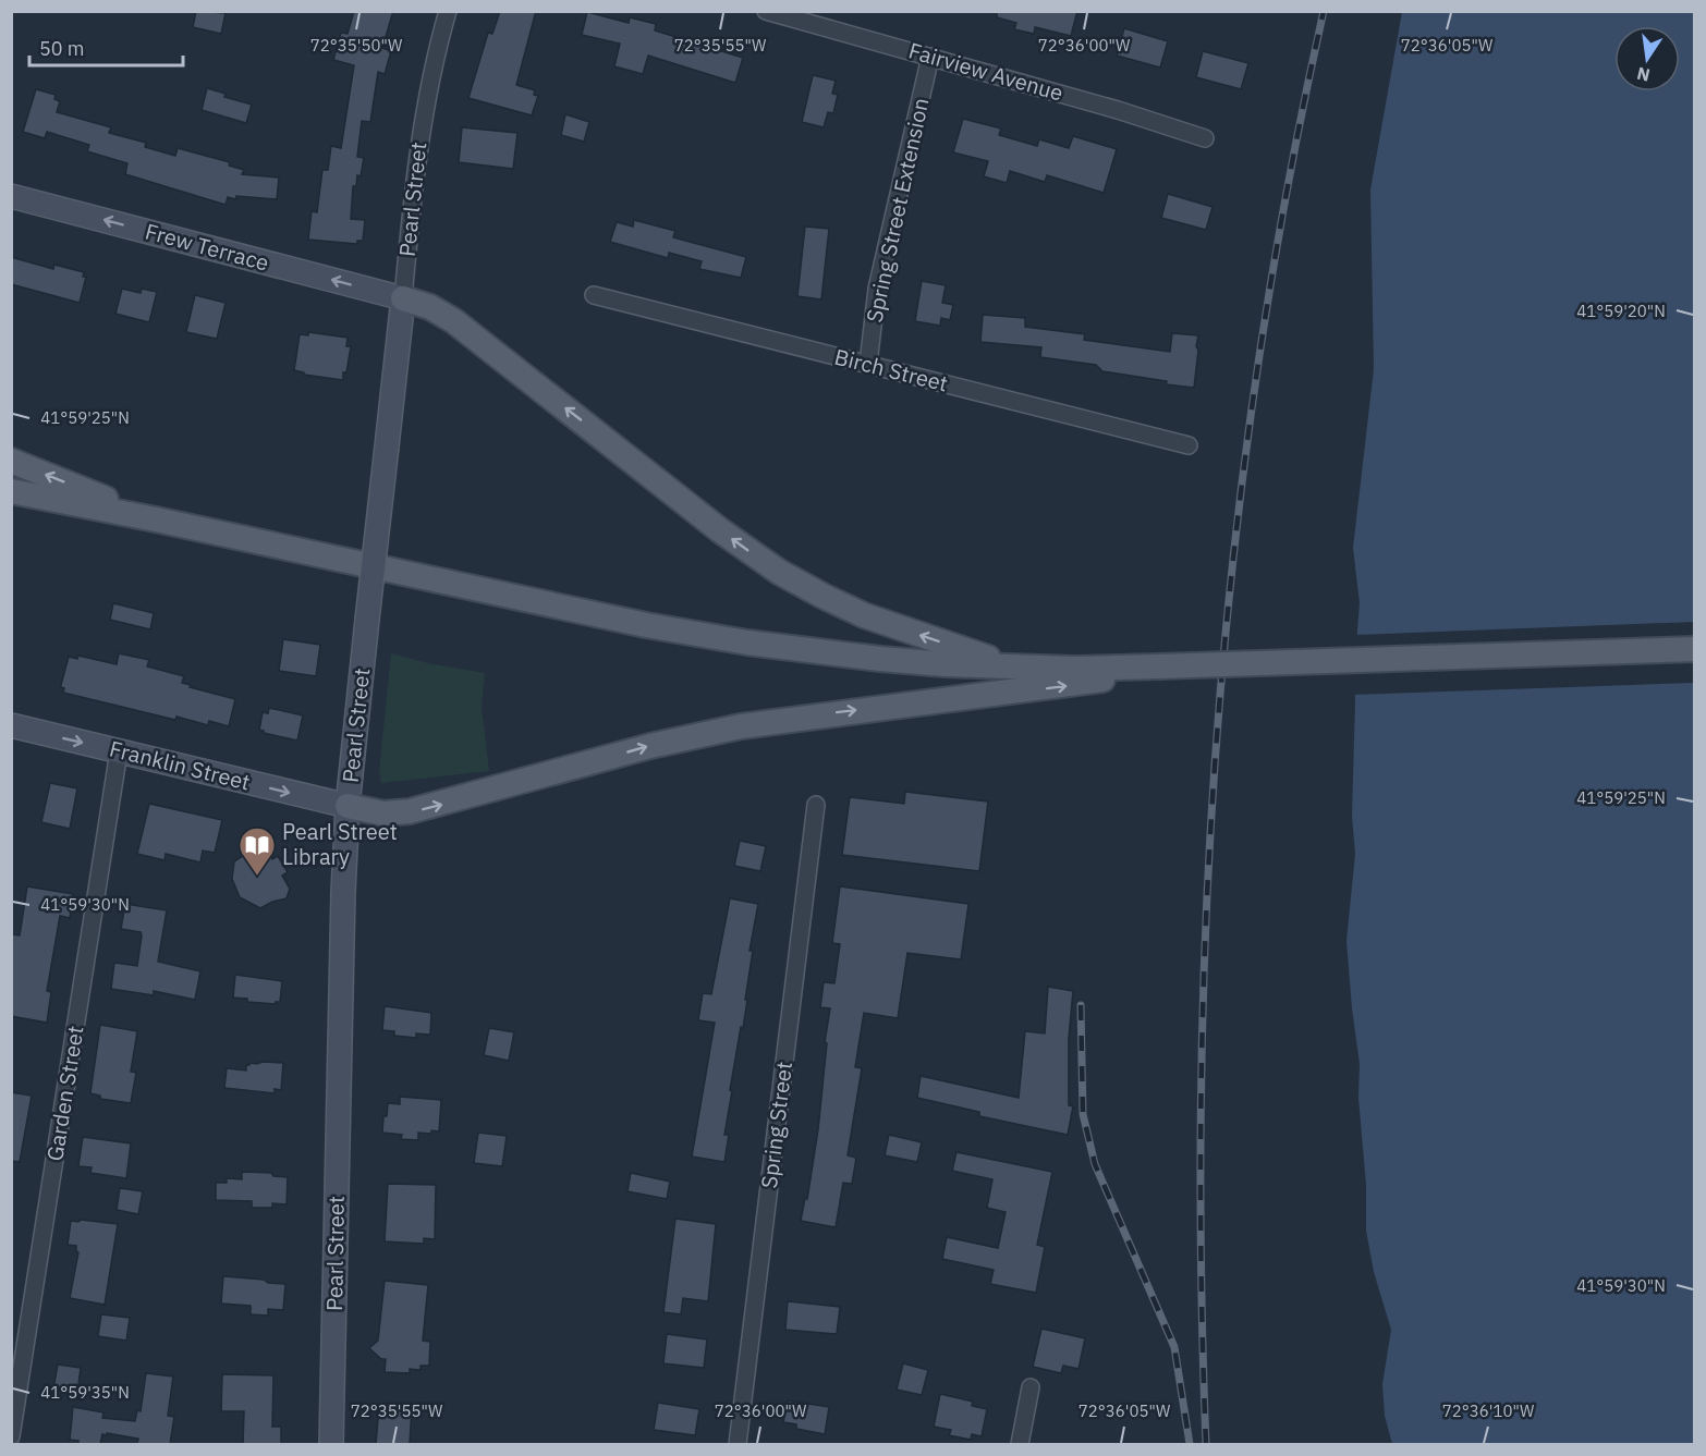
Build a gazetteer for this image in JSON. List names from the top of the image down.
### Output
{
  "streets": {
    "street": [
      "Fairview Avenue",
      "Pearl Street",
      "Spring Street Extension",
      "Frew Terrace",
      "Birch Street",
      "Franklin Street",
      "Garden Street",
      "Spring Street"
    ]
  },
  "crossings": [
    ["Fairview Avenue", "Spring Street Extension"],
    ["Pearl Street", "Frew Terrace"],
    ["Pearl Street", "Franklin Street"],
    ["Spring Street Extension", "Birch Street"],
    ["Franklin Street", "Garden Street"]
  ],
  "one_way": ["Frew Terrace", "Franklin Street"],
  "places": {
    "library": ["Pearl Street Library"]
  },
  "scale_bar": "50 m",
  "north": "bottom",
  "coordinates": [
    "72°35'50\"W",
    "72°35'55\"W",
    "72°36'00\"W",
    "72°36'05\"W",
    "41°59'20\"N",
    "41°59'25\"N",
    "41°59'30\"N",
    "41°59'35\"N",
    "72°36'10\"W"
  ]
}
